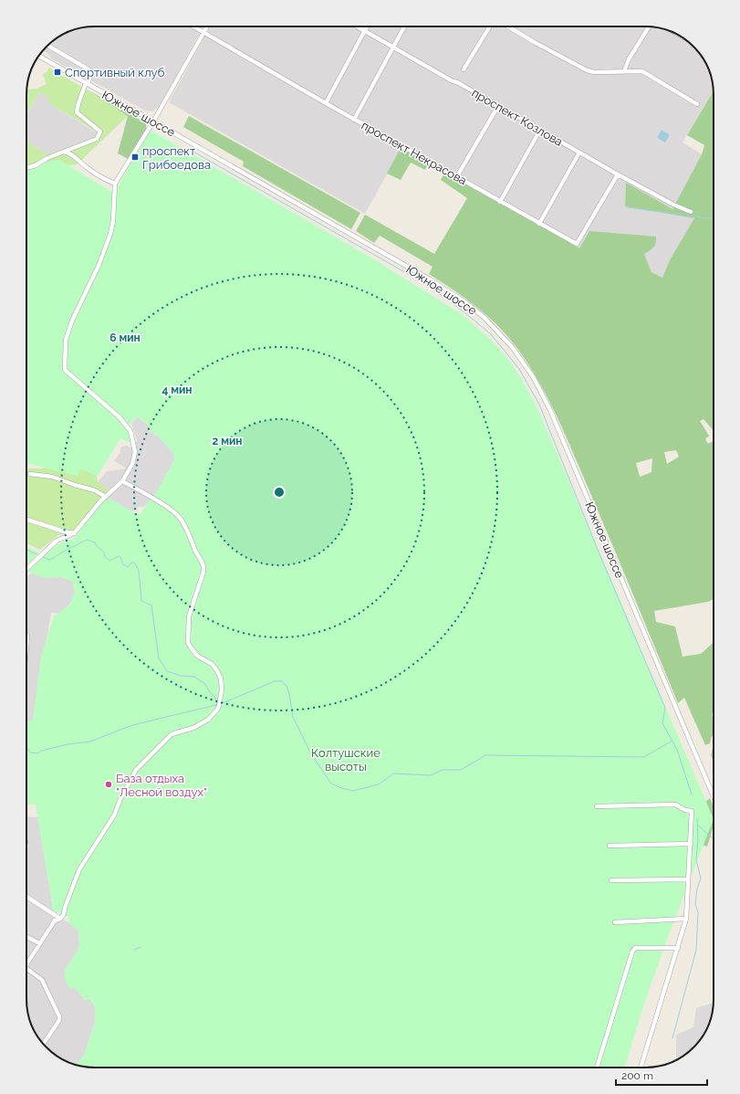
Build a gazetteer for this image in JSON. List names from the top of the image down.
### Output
{
  "streets": {
    "street": ["Южное шоссе", "проспект Козлова", "проспект Некрасова"]
  },
  "crossings": [
    ["проспект Козлова", "проспект Некрасова"]
  ],
  "parks": ["Колтушские высоты"],
  "places": {
    "transit": ["Спортивный клуб", "проспект Грибоедова"],
    "other": ["База отдыха \"Лесной воздух\""]
  },
  "scale_bar": "200 m",
  "rings": ["6 мин", "4 мин", "2 мин"]
}
